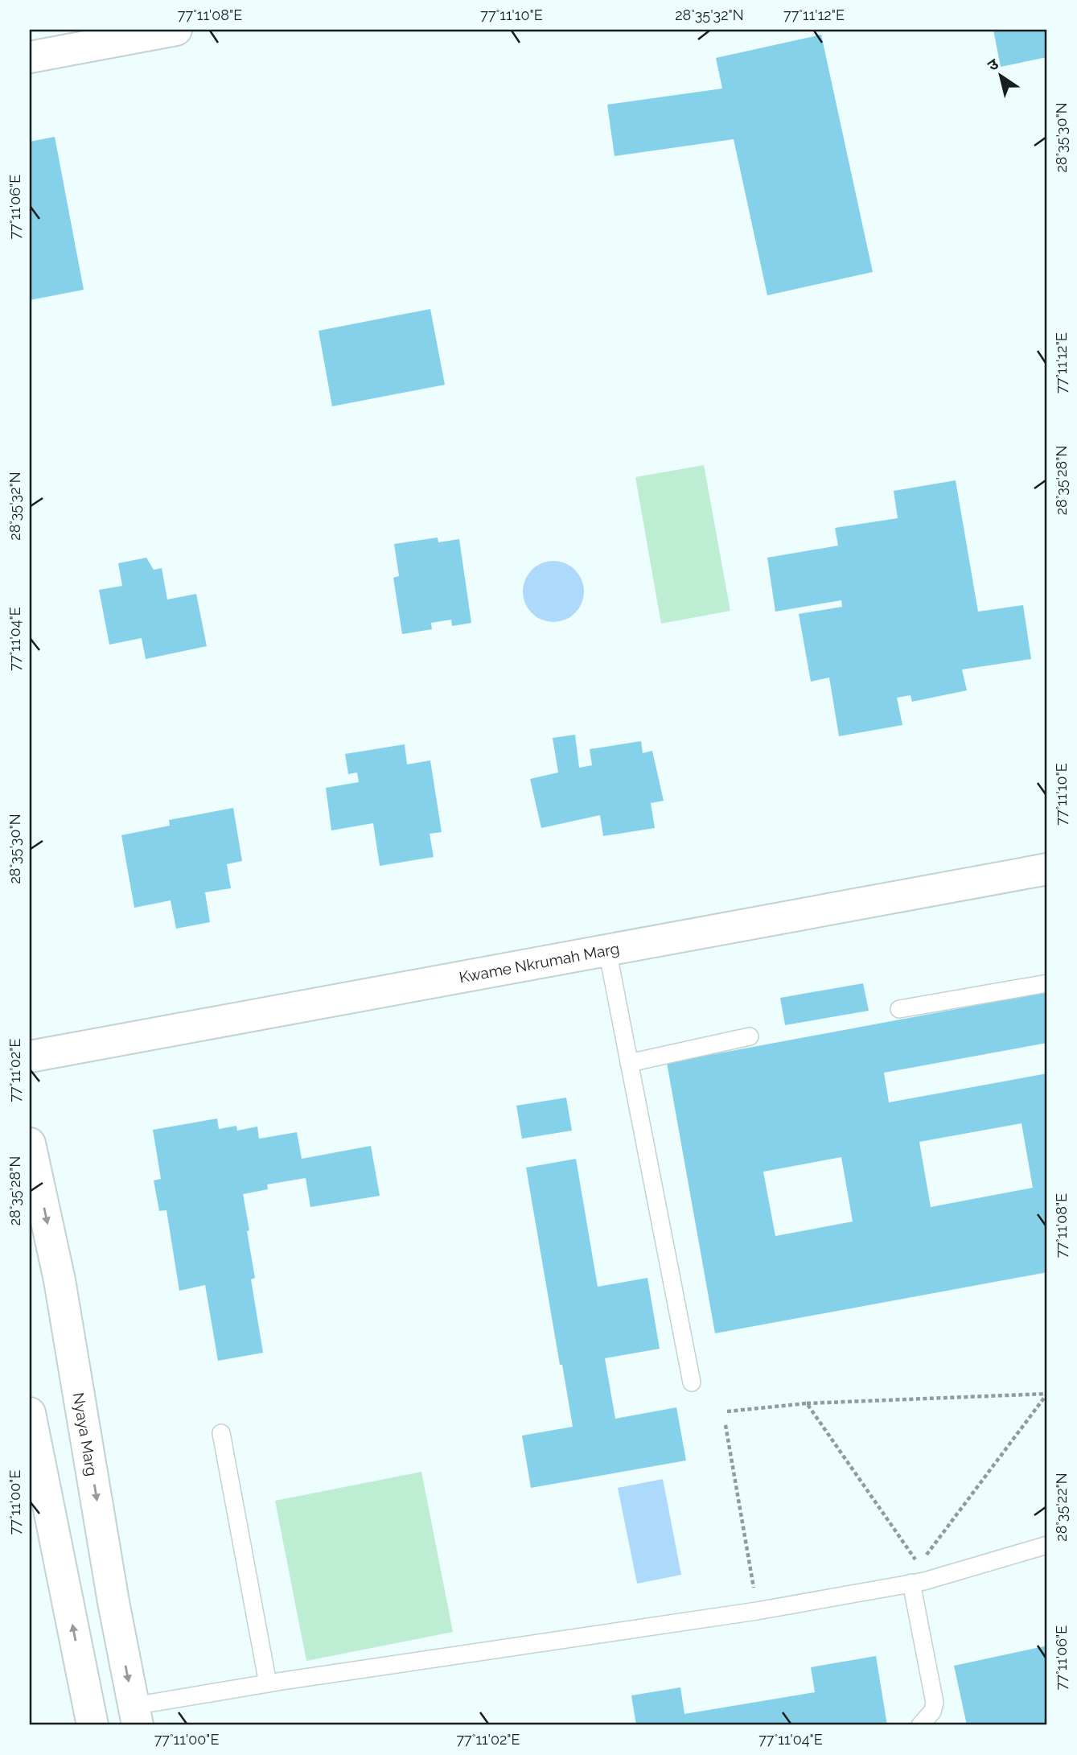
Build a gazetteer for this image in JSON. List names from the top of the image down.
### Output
{
  "streets": {
    "street": ["Kwame Nkrumah Marg", "Nyaya Marg"]
  },
  "north": "top left",
  "coordinates": [
    "77°11'08\"E",
    "77°11'10\"E",
    "28°35'32\"N",
    "77°11'12\"E",
    "28°35'30\"N",
    "77°11'06\"E",
    "28°35'28\"N",
    "77°11'04\"E",
    "77°11'02\"E",
    "77°11'00\"E",
    "28°35'22\"N"
  ]
}
